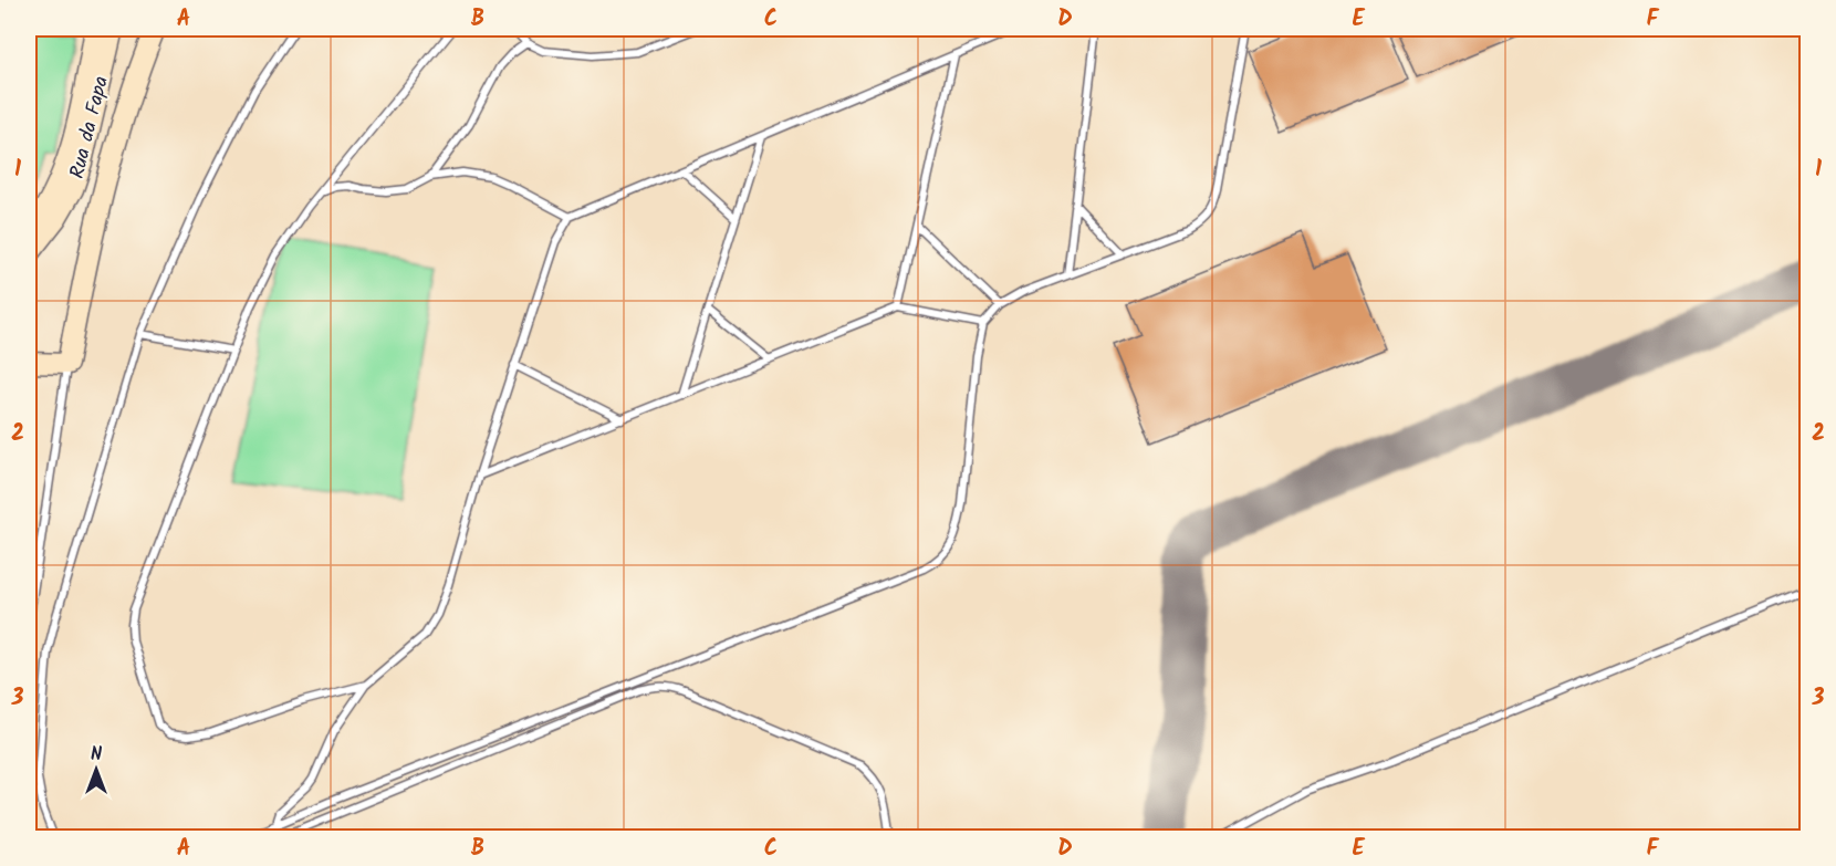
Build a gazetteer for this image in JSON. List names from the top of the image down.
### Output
{
  "streets": {
    "main road": ["Rua da Fapa"]
  },
  "north": "top",
  "grid": {
    "columns": [
      "A",
      "B",
      "C",
      "D",
      "E",
      "F"
    ],
    "rows": ["1", "2", "3"]
  }
}
